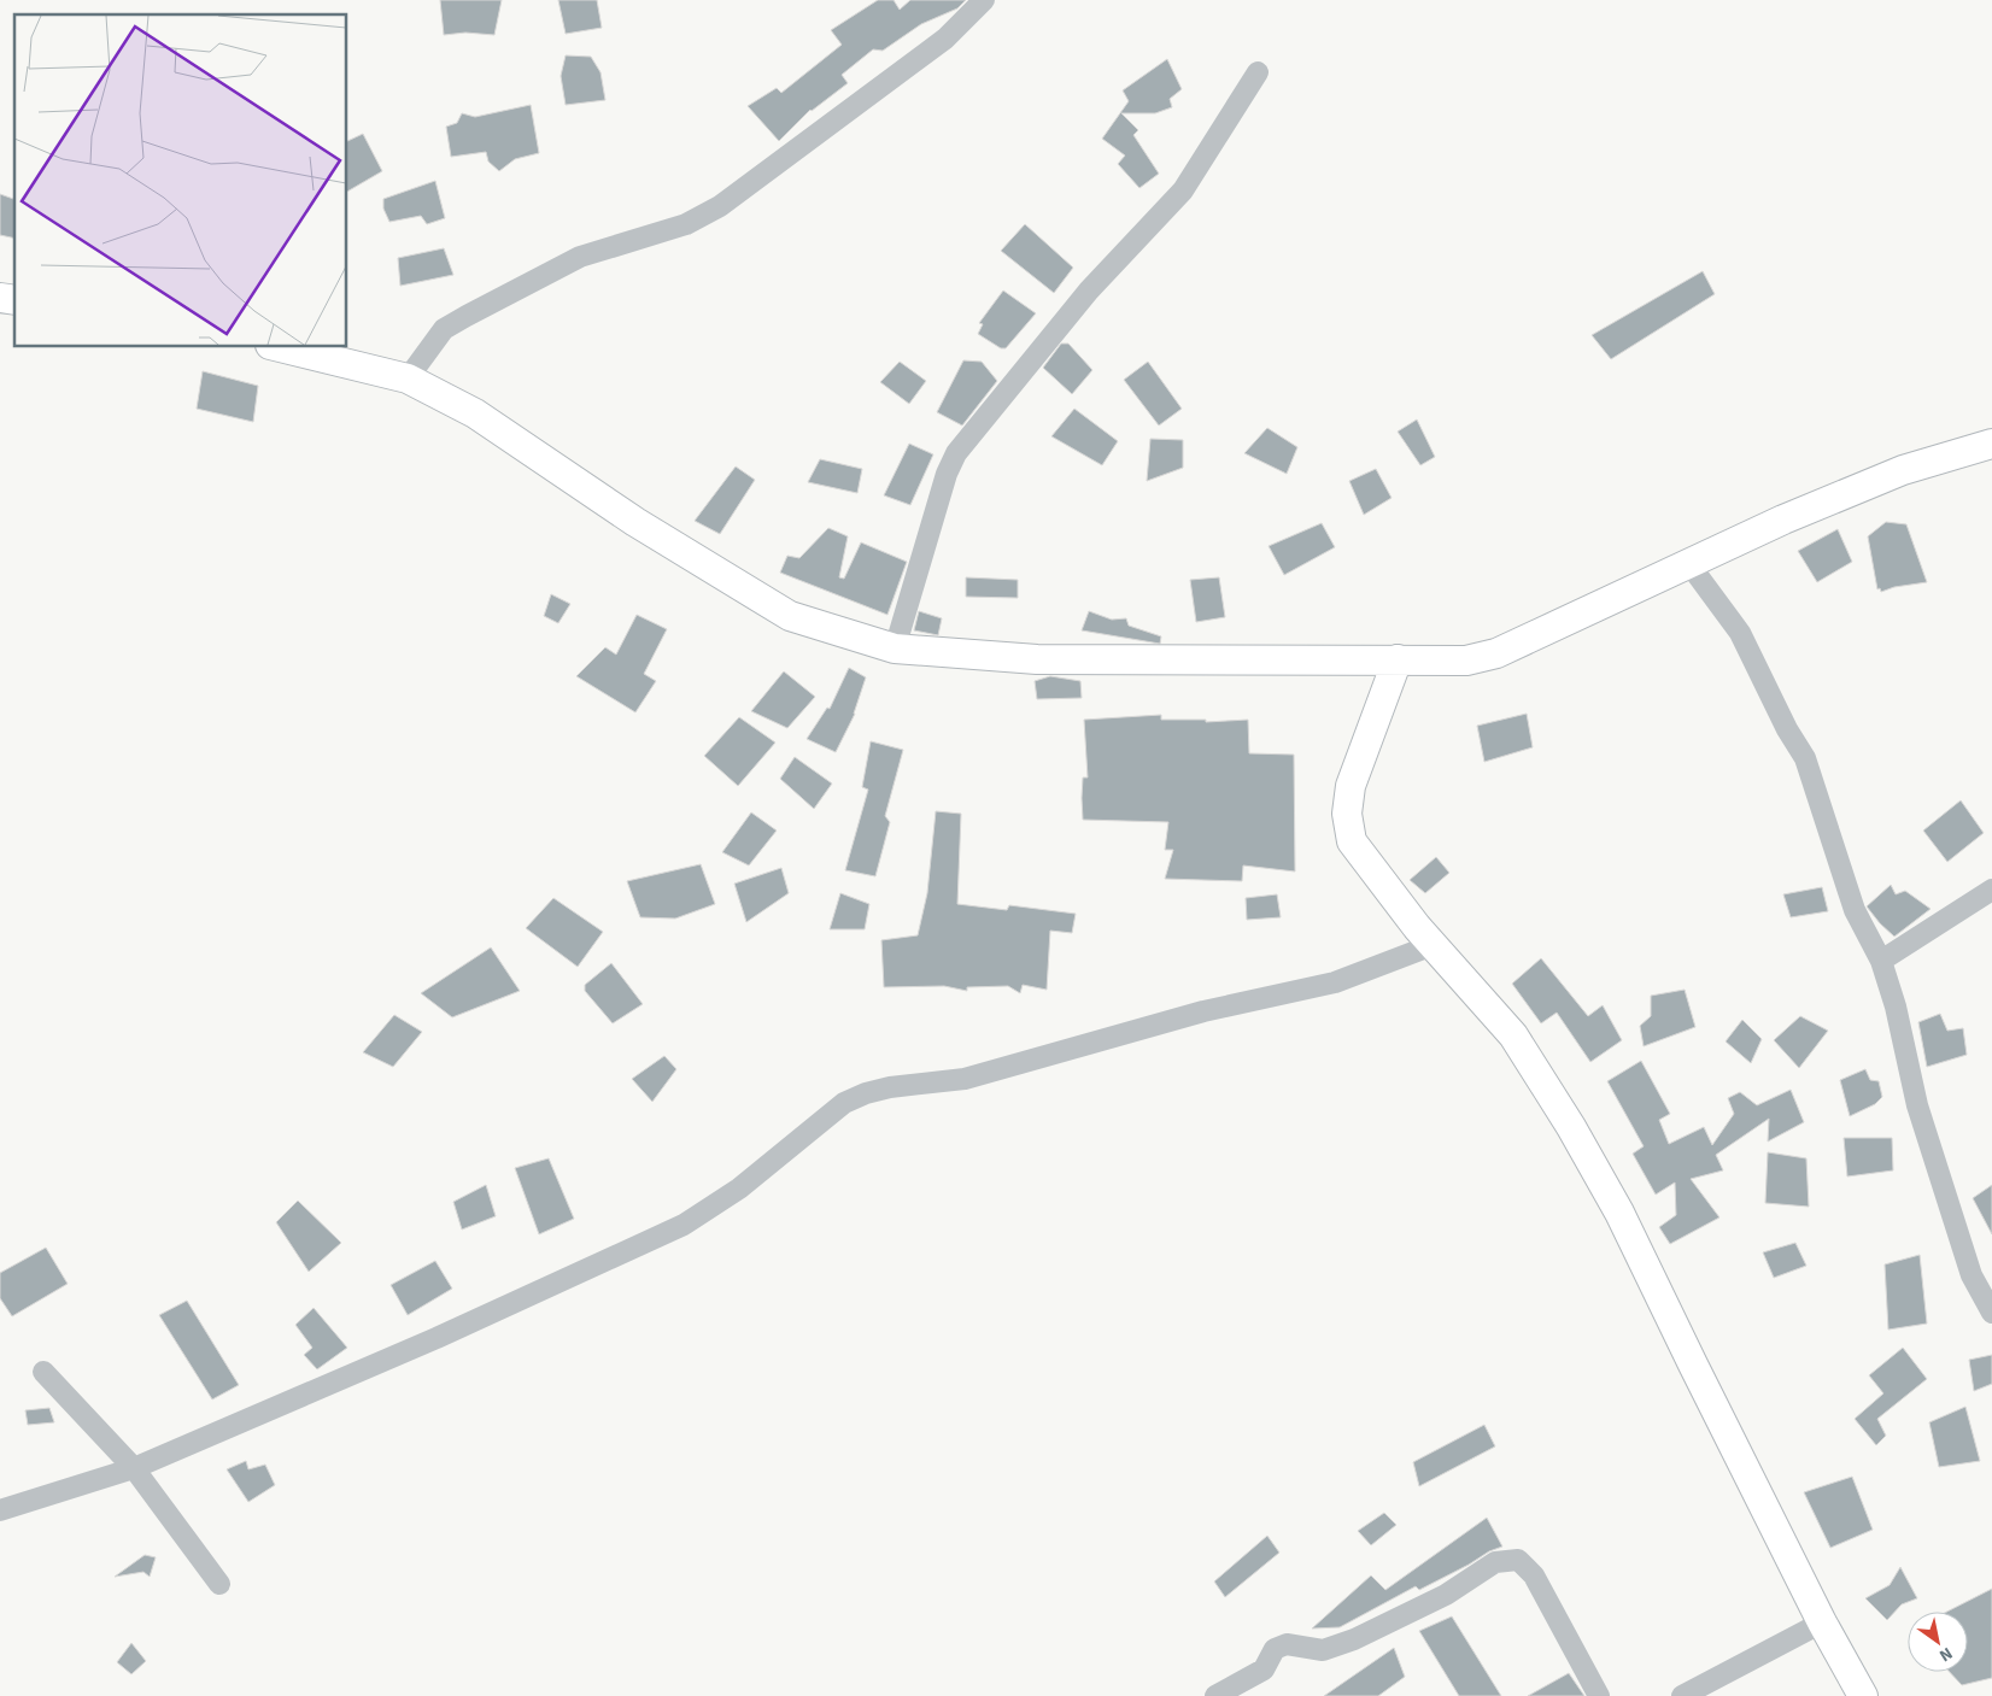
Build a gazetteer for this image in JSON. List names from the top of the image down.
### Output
{
  "north": "bottom right"
}
